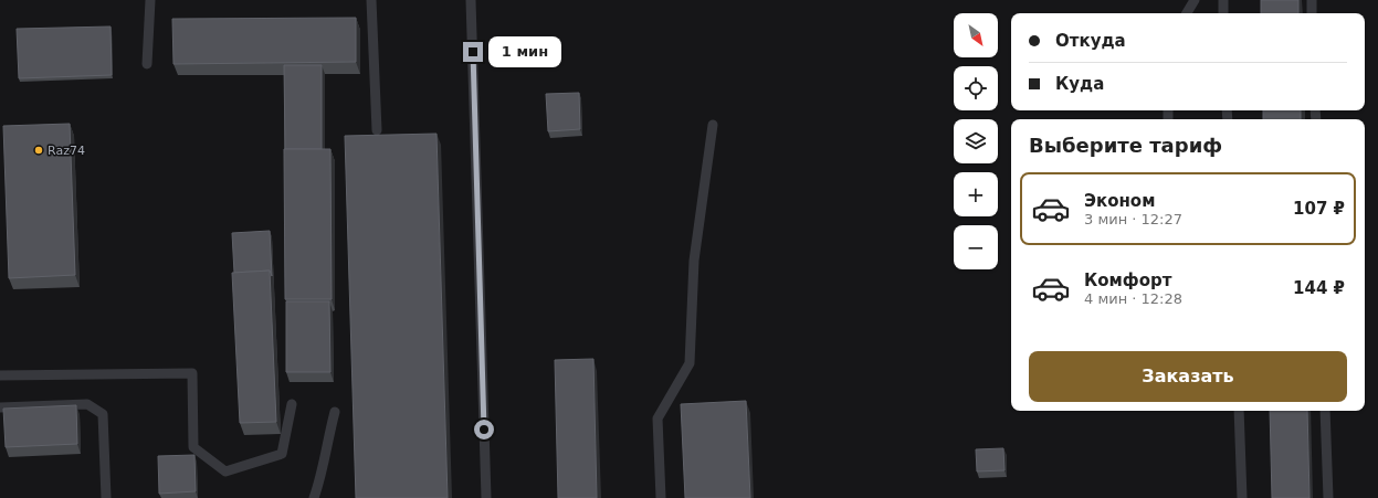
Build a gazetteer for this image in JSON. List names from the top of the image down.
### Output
{
  "places": ["Raz74"],
  "north": "bottom right",
  "page": {
    "map_buttons": ["+", "−"],
    "banner": ["Откуда", "Куда"],
    "bubble": "1 мин",
    "heading": "Выберите тариф",
    "list": [
      {
        "name": "Эконом",
        "note": "3 мин · 12:27",
        "value": "107 ₽"
      },
      {
        "name": "Комфорт",
        "note": "4 мин · 12:28",
        "value": "144 ₽"
      }
    ],
    "buttons": "Заказать"
  }
}
